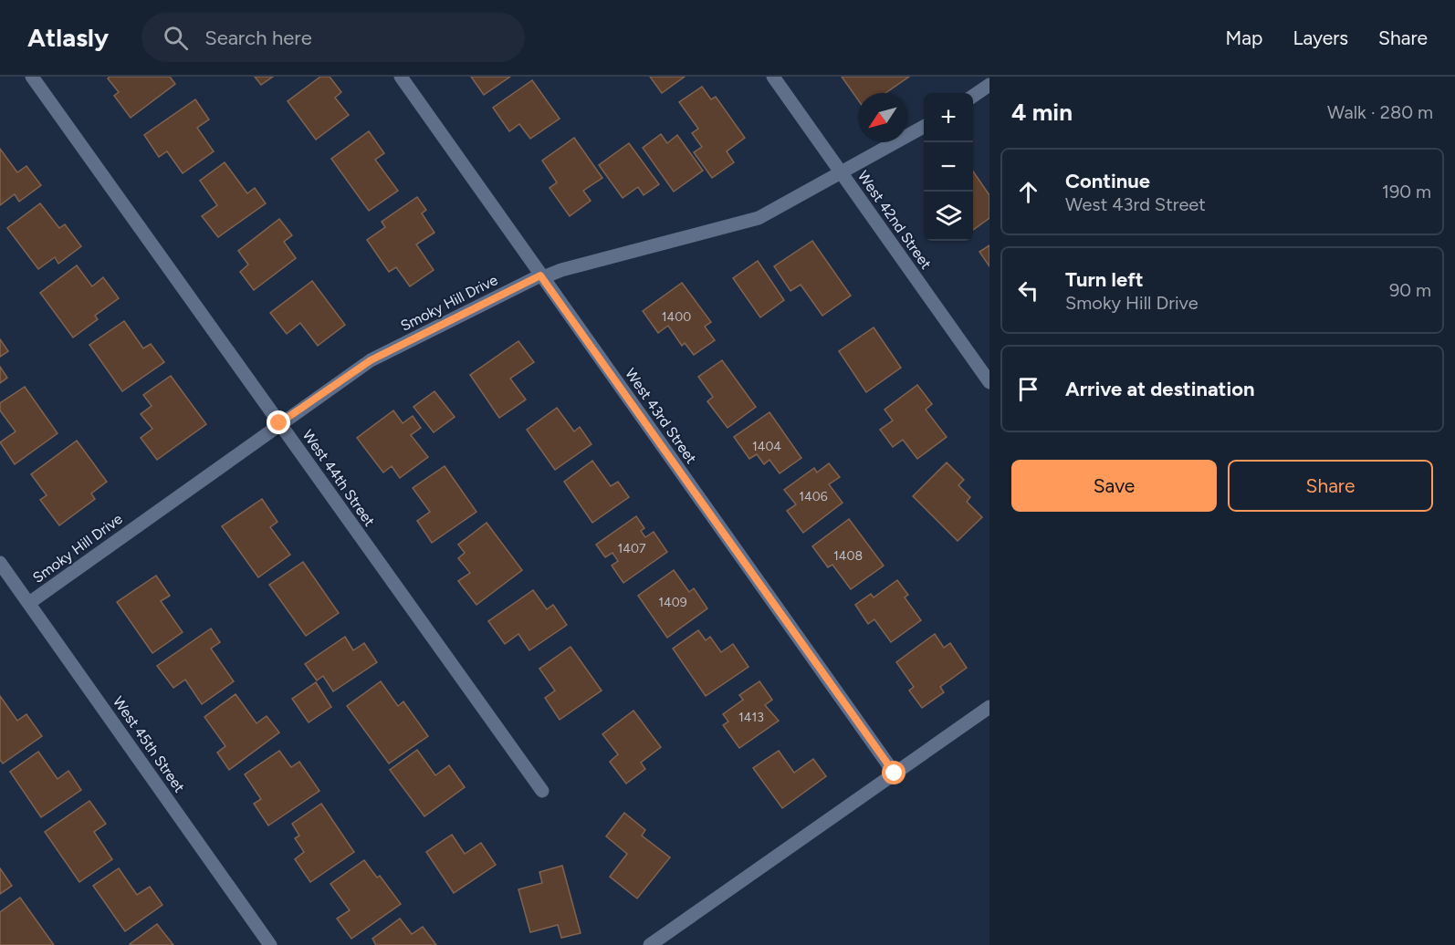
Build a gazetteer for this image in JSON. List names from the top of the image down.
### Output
{
  "streets": {
    "street": [
      "West 42nd Street",
      "Smoky Hill Drive",
      "West 43rd Street",
      "West 44th Street",
      "West 45th Street"
    ]
  },
  "crossings": [
    ["West 42nd Street", "Smoky Hill Drive"],
    ["Smoky Hill Drive", "West 43rd Street"],
    ["Smoky Hill Drive", "West 44th Street"],
    ["Smoky Hill Drive", "West 45th Street"]
  ],
  "house_numbers": [
    "1400",
    "1404",
    "1406",
    "1407",
    "1408",
    "1409",
    "1413"
  ],
  "north": "bottom left",
  "page": {
    "header": "Atlasly",
    "search": "Search here",
    "nav": ["Map", "Layers", "Share"],
    "heading": ["4 min", "Walk · 280 m"],
    "map_buttons": ["+", "−"],
    "list": [
      ["Continue", "West 43rd Street", "190 m"],
      ["Turn left", "Smoky Hill Drive", "90 m"],
      "Arrive at destination"
    ],
    "buttons": ["Save", "Share"]
  }
}
